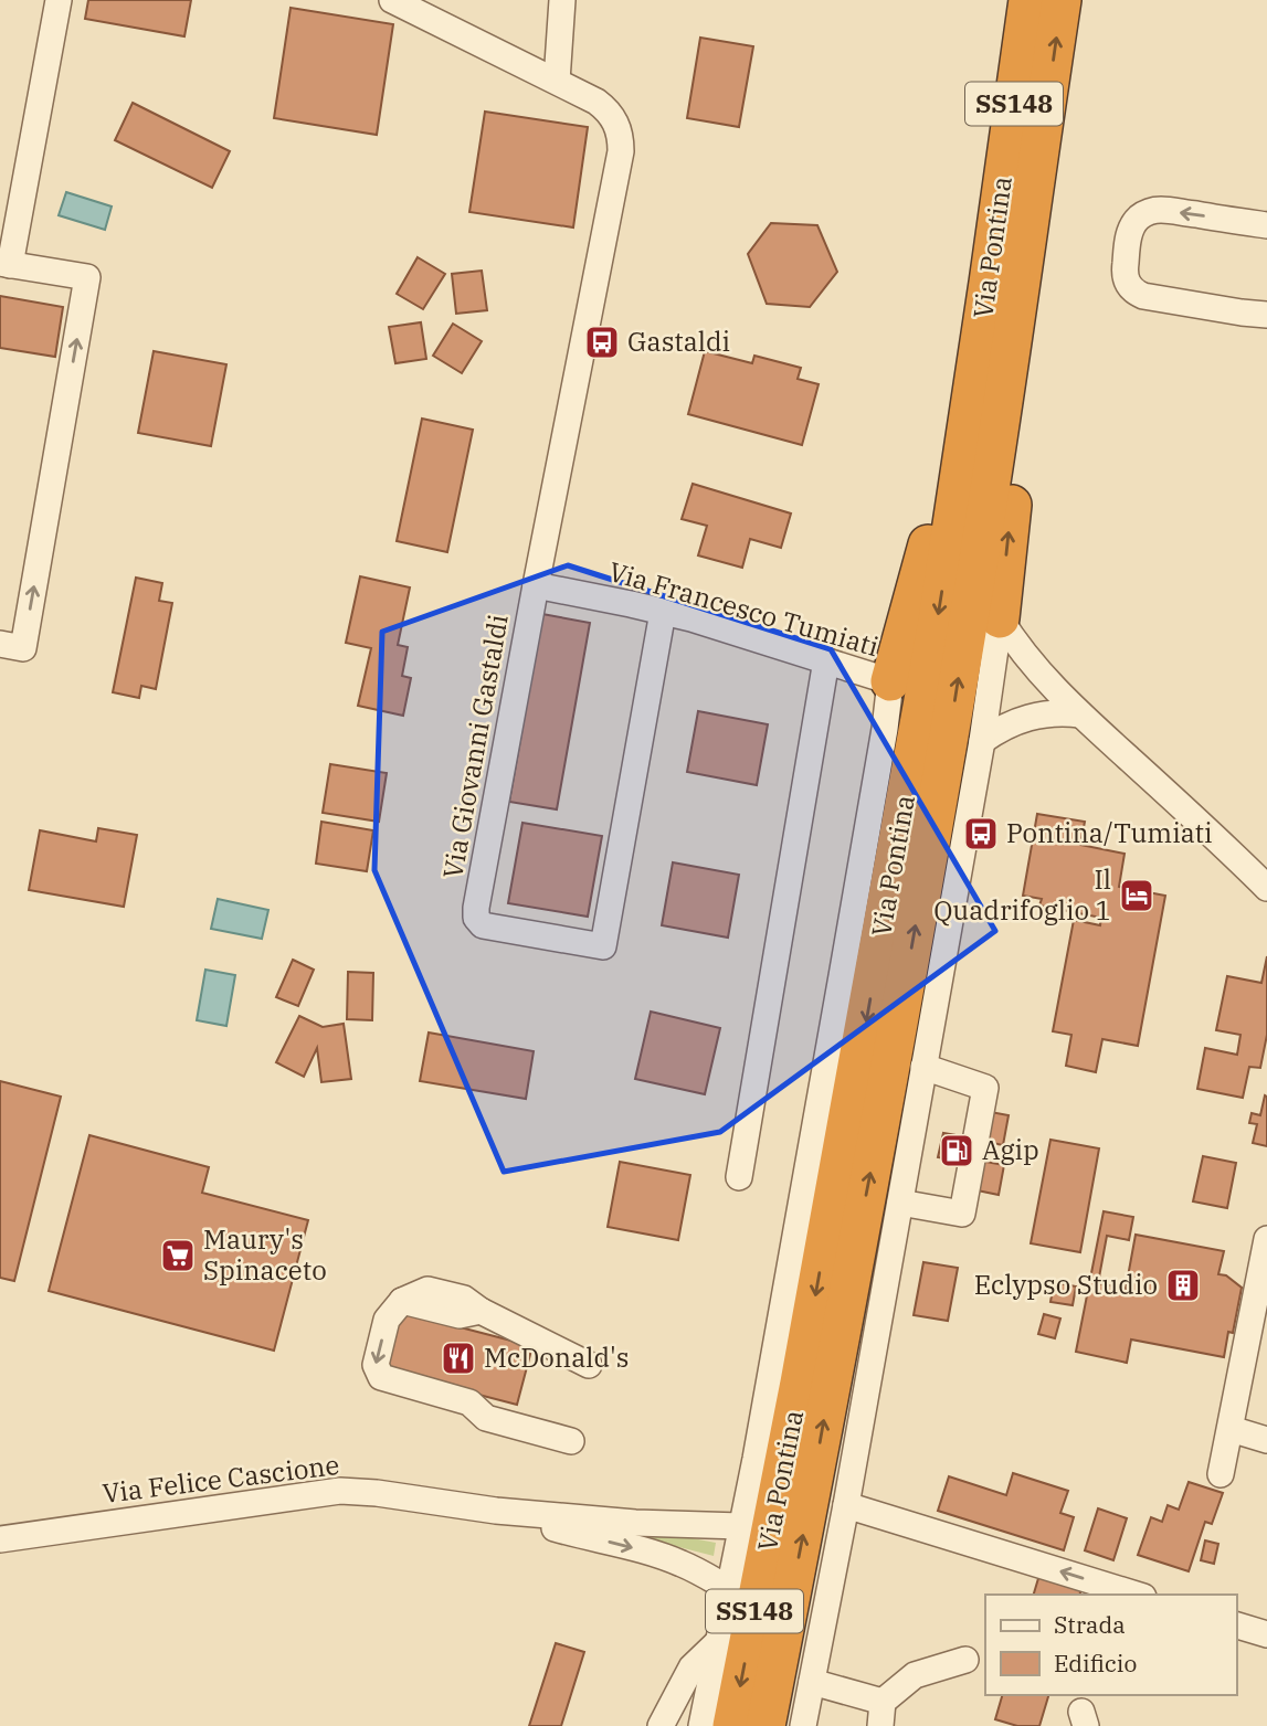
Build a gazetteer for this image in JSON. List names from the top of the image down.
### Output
{
  "streets": {
    "highway": ["SS148", "Via Pontina"],
    "street": ["Via Francesco Tumiati", "Via Giovanni Gastaldi", "Via Felice Cascione"]
  },
  "crossings": [
    ["Via Pontina", "Via Francesco Tumiati"],
    ["Via Pontina", "Via Felice Cascione"],
    ["Via Francesco Tumiati", "Via Giovanni Gastaldi"]
  ],
  "places": {
    "bus stop": ["Gastaldi", "Pontina/Tumiati"],
    "hotel": ["Il Quadrifoglio 1"],
    "fuel station": ["Agip"],
    "supermarket": ["Maury's Spinaceto"],
    "building": ["Eclypso Studio"],
    "restaurant": ["McDonald's"]
  },
  "legend": ["Strada", "Edificio"]
}
